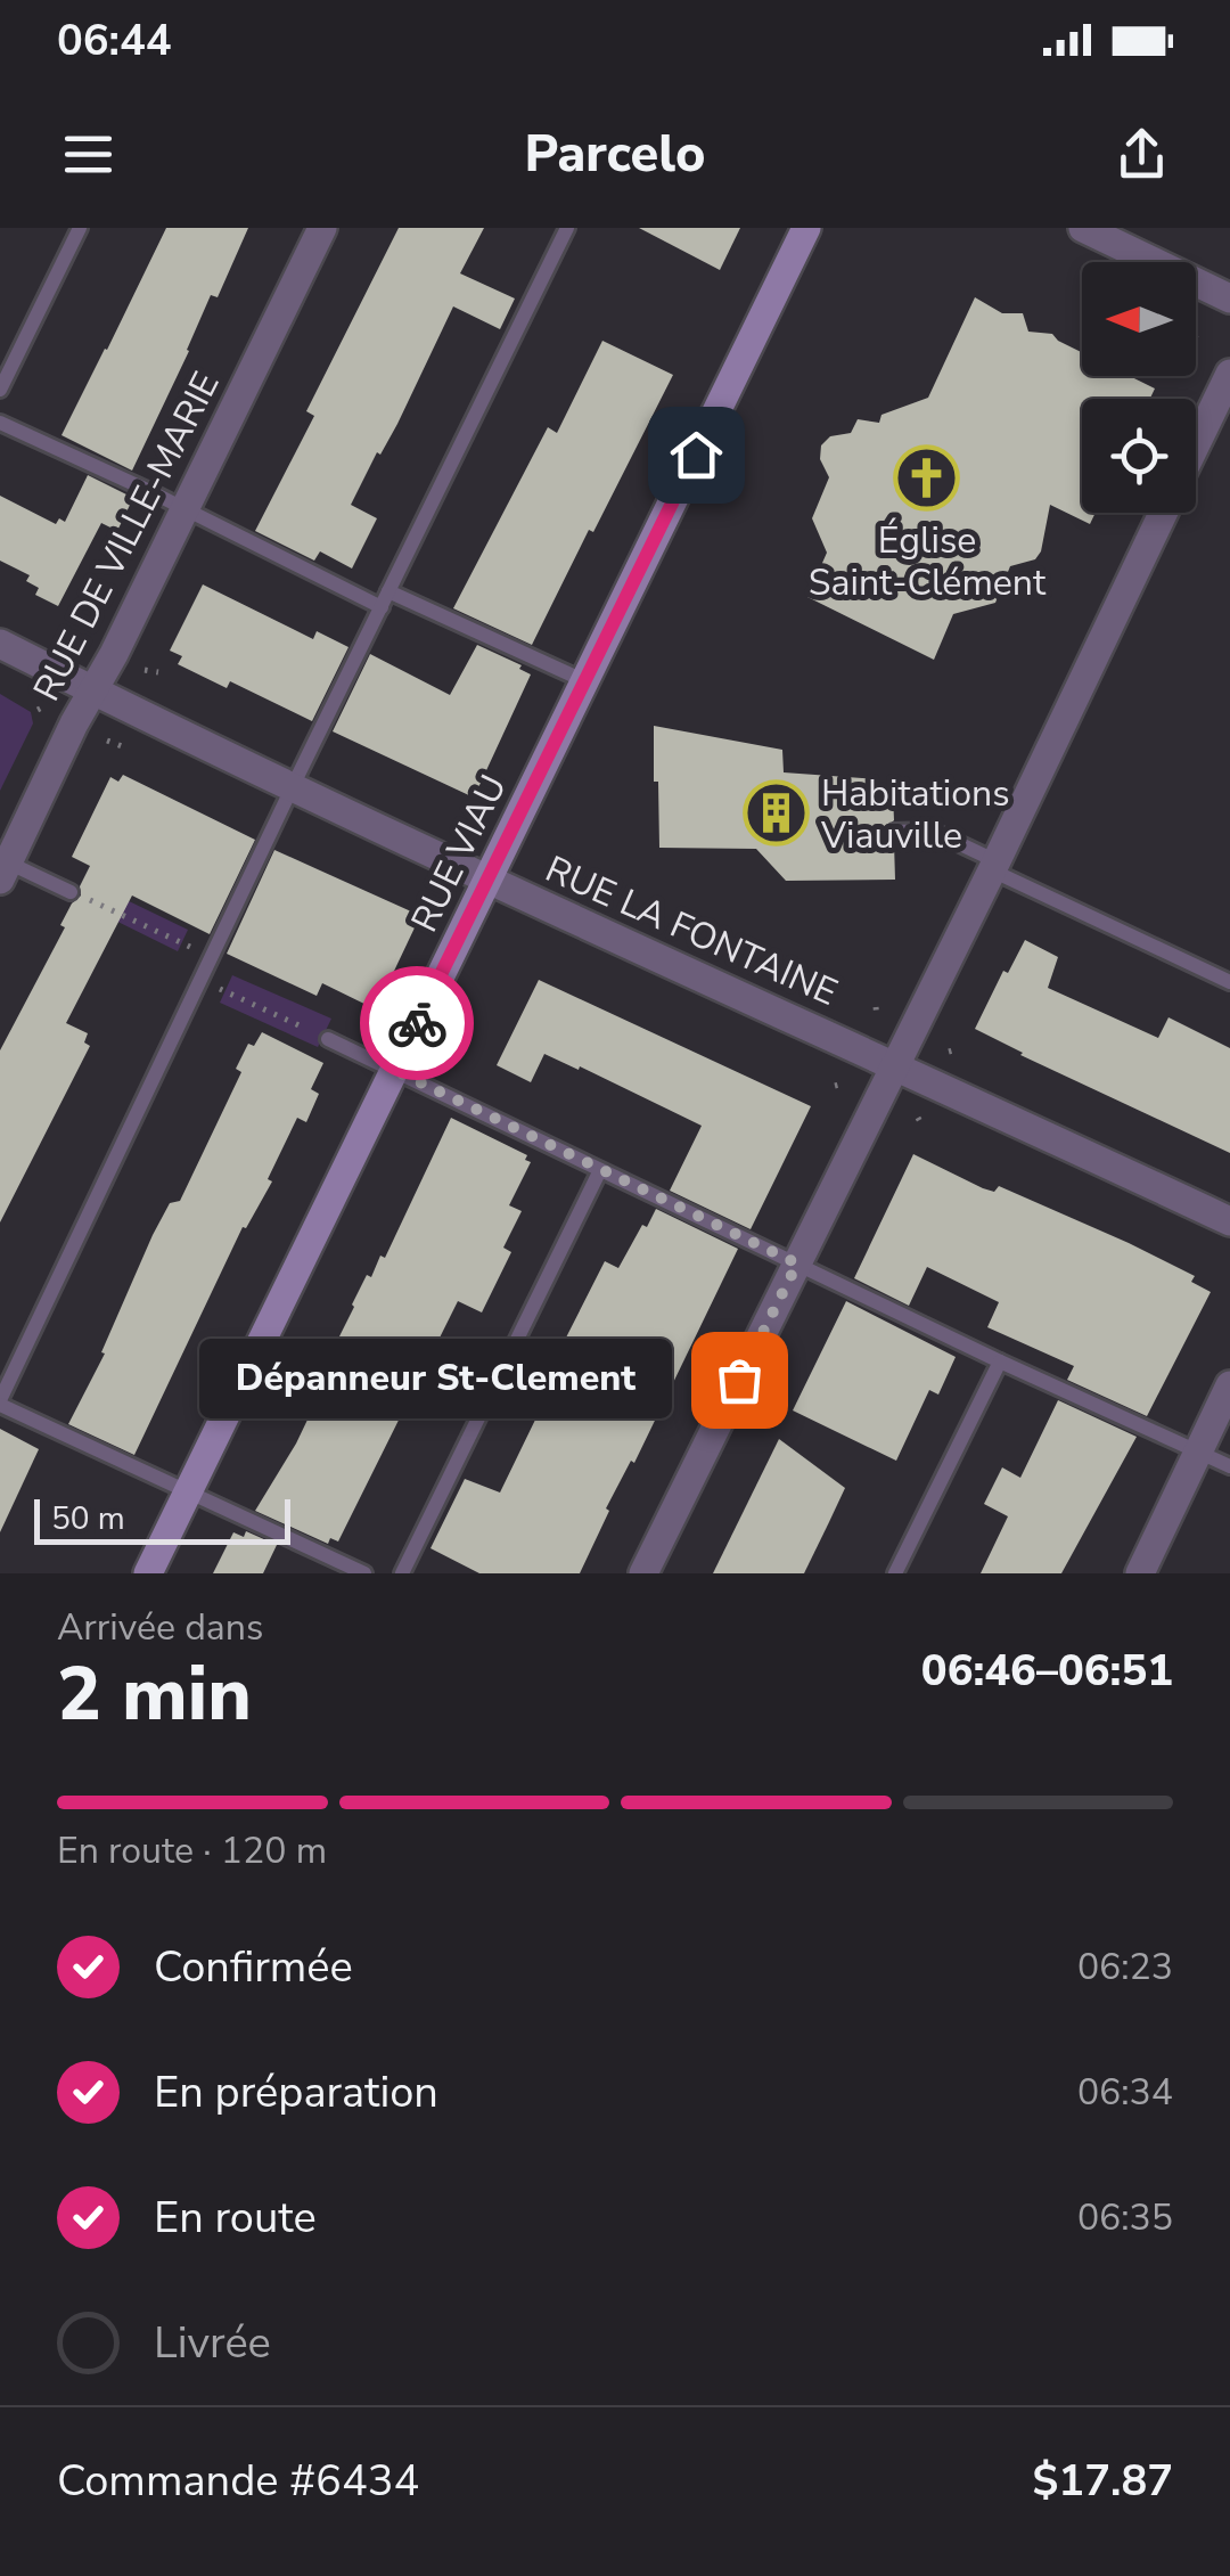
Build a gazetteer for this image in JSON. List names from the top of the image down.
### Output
{
  "streets": {
    "main road": ["RUE VIAU"],
    "street": ["RUE DE VILLE-MARIE", "RUE LA FONTAINE"]
  },
  "crossings": [
    ["RUE DE VILLE-MARIE", "RUE LA FONTAINE"],
    ["RUE VIAU", "RUE LA FONTAINE"]
  ],
  "places": {
    "church": ["Église Saint-Clément"],
    "building": ["Habitations Viauville"],
    "other": ["Dépanneur St-Clement"]
  },
  "scale_bar": "50 m",
  "north": "left",
  "page": {
    "status": "06:44",
    "header": "Parcelo",
    "bubble": "Dépanneur St-Clement",
    "scale": "50 m",
    "heading": ["2 min", "Arrivée dans", "06:46–06:51"],
    "panel": ["Commande #6434", "$17.87"],
    "bar": "En route · 120 m",
    "list": [
      ["Confirmée", "06:23"],
      ["En préparation", "06:34"],
      ["En route", "06:35"],
      "Livrée"
    ]
  }
}
